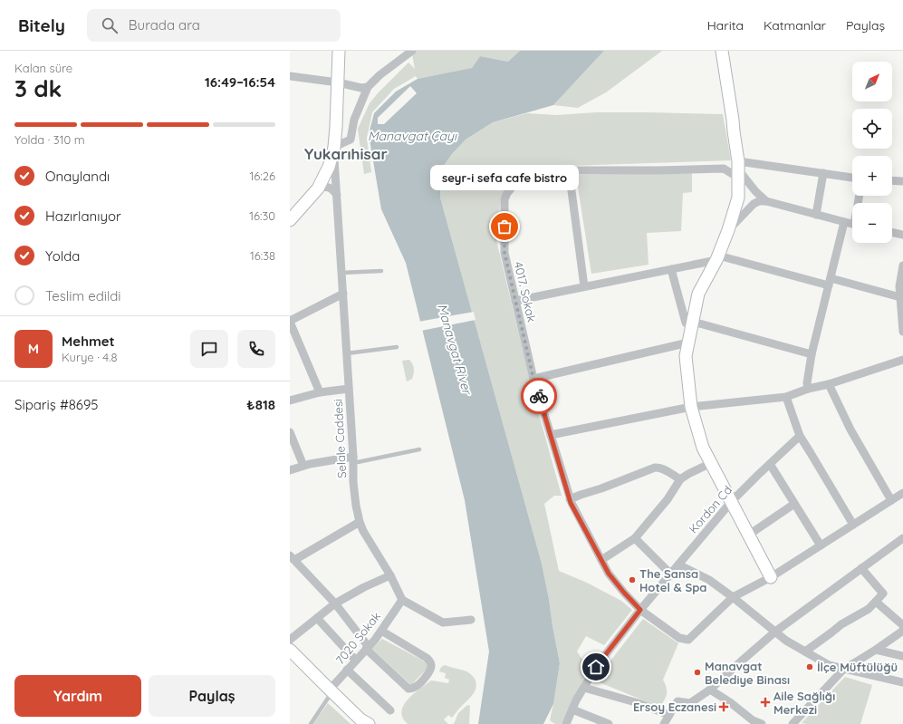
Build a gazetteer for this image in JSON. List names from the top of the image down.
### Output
{
  "streets": {
    "street": [
      "4017. Sokak",
      "Selale Caddesi",
      "Kordon Cd",
      "7020 Sokak"
    ]
  },
  "crossings": [
    ["4017. Sokak", "Kordon Cd"],
    ["Selale Caddesi", "7020 Sokak"]
  ],
  "districts": ["Yukarıhisar"],
  "water": ["Manavgat Çayı", "Manavgat River"],
  "places": {
    "other": [
      "seyr-i sefa cafe bistro",
      "The Sansa Hotel & Spa",
      "İlçe Müftülüğü",
      "Manavgat Belediye Binası"
    ],
    "health": ["Aile Sağlığı Merkezi", "Ersoy Eczanesi"]
  },
  "north": "top right",
  "page": {
    "header": "Bitely",
    "search": "Burada ara",
    "nav": ["Harita", "Katmanlar", "Paylaş"],
    "heading": ["3 dk", "Kalan süre", "16:49–16:54"],
    "panel": [
      "Mehmet",
      "Kurye · 4.8",
      "Sipariş #8695",
      "₺818"
    ],
    "map_buttons": ["+", "−"],
    "bar": "Yolda · 310 m",
    "list": [
      ["Onaylandı", "16:26"],
      ["Hazırlanıyor", "16:30"],
      ["Yolda", "16:38"],
      "Teslim edildi"
    ],
    "bubble": "seyr-i sefa cafe bistro",
    "round": "M",
    "buttons": ["Yardım", "Paylaş"]
  }
}
